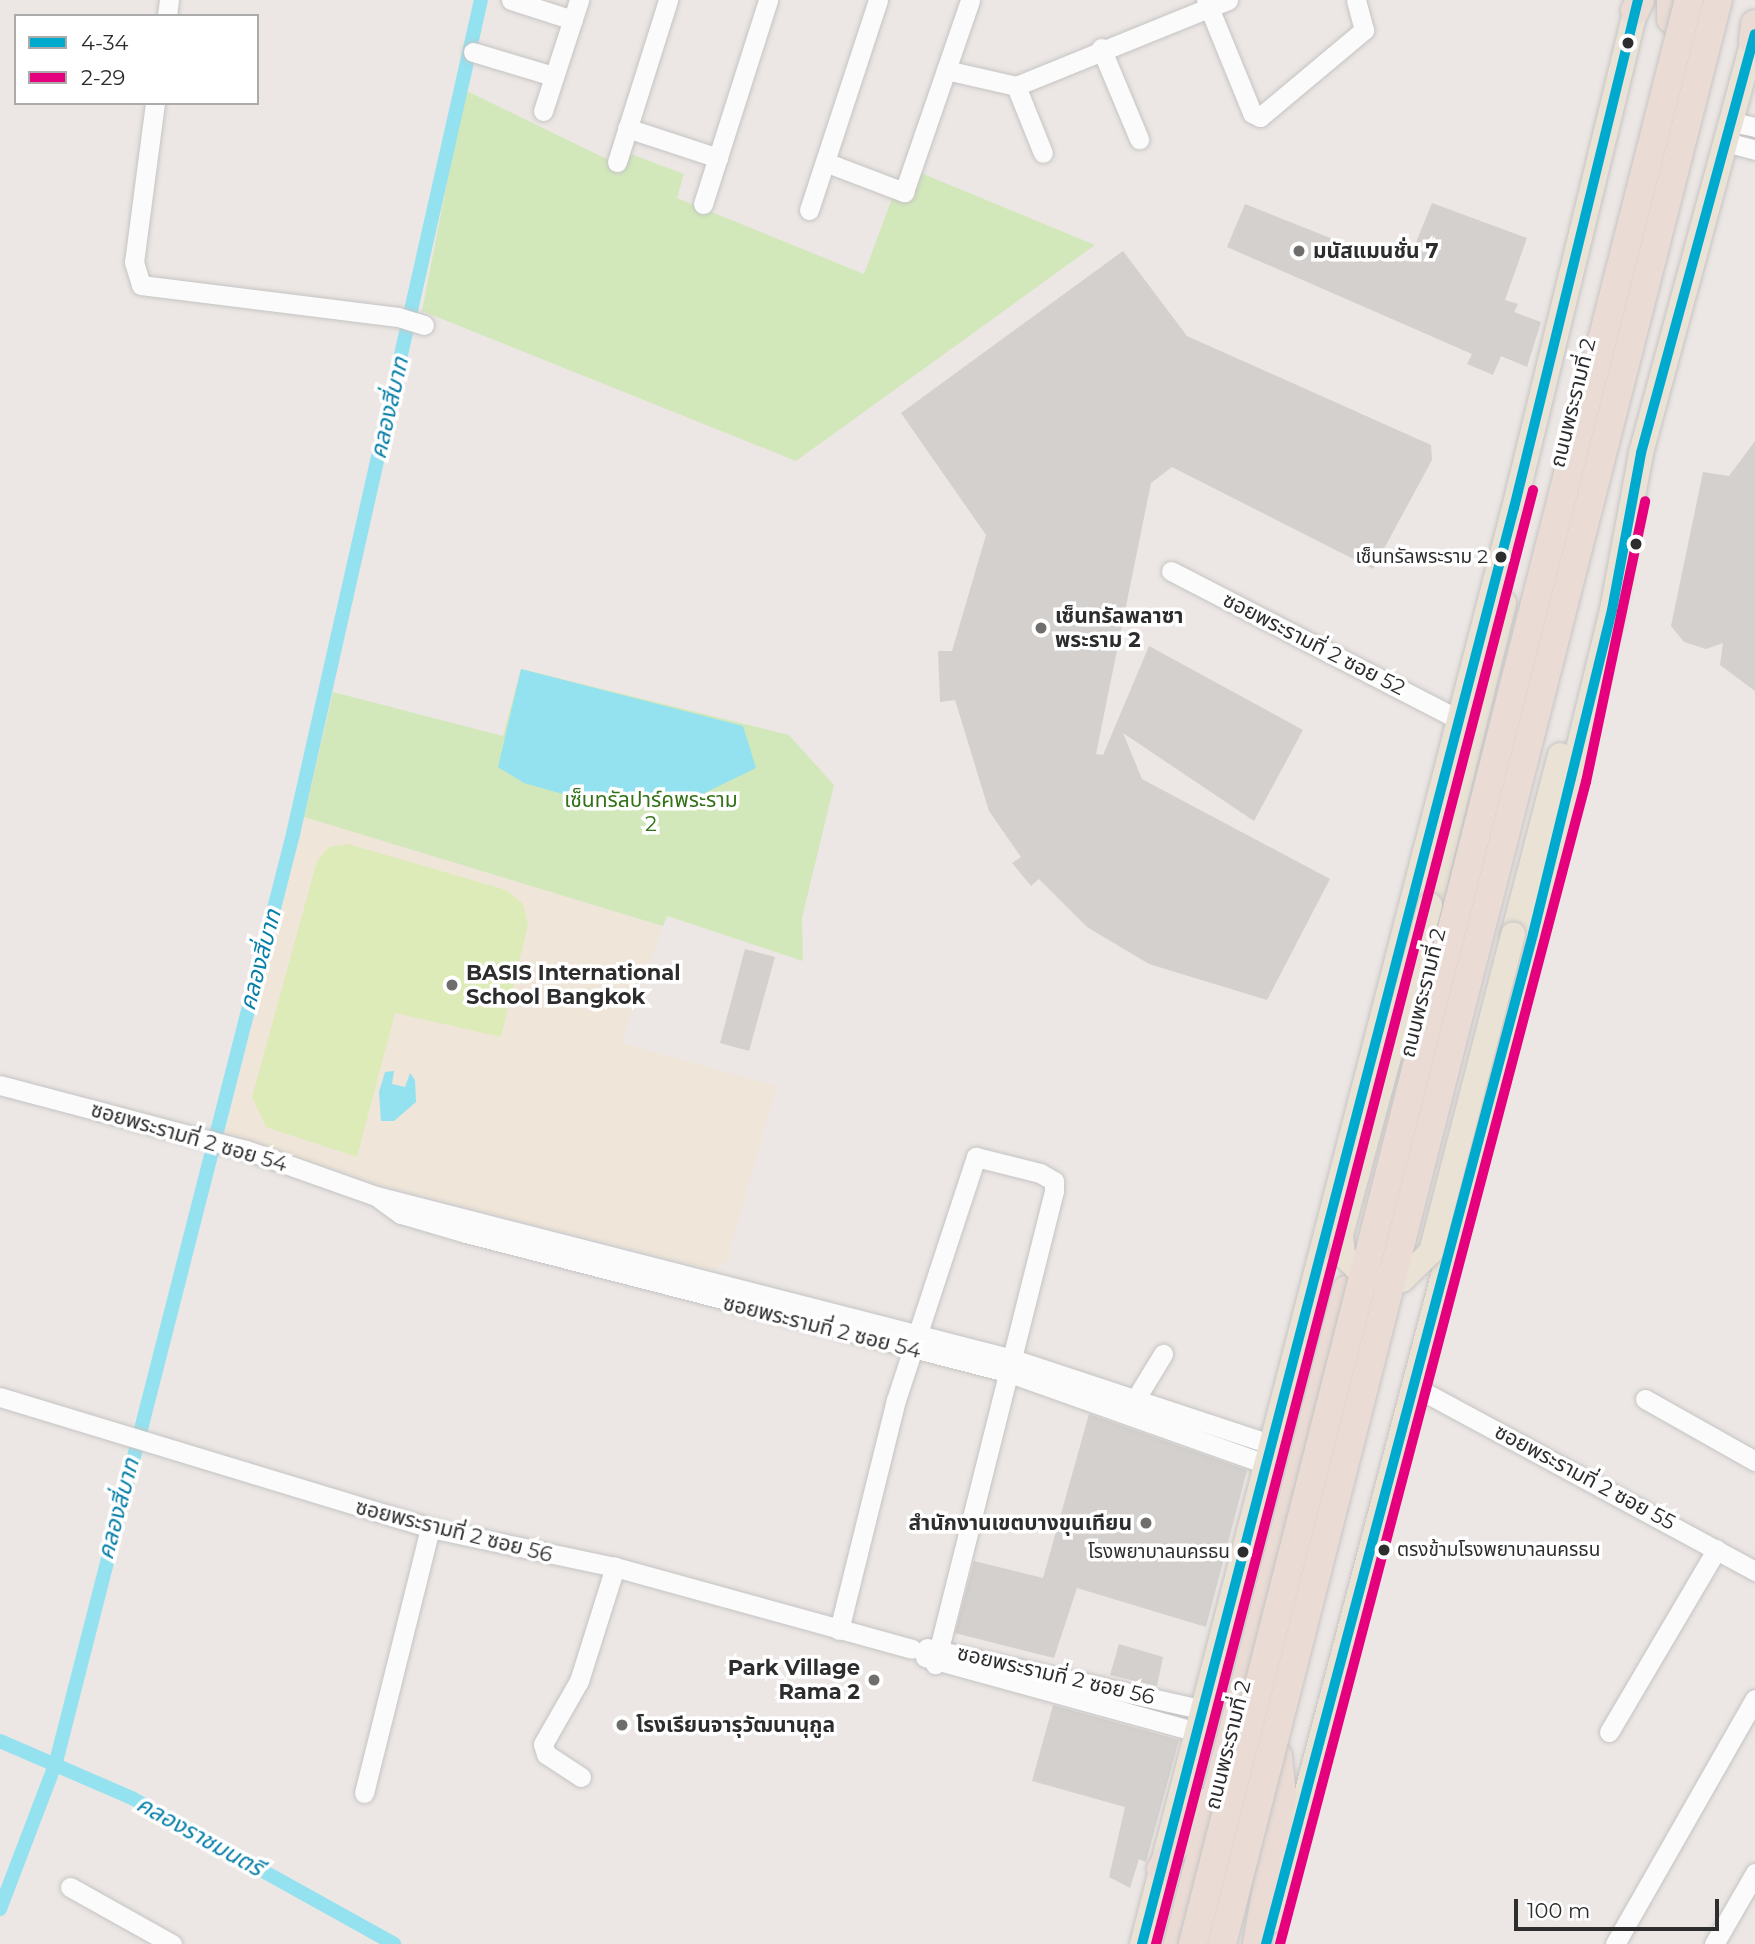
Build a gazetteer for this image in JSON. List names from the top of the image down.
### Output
{
  "streets": {
    "highway": ["ถนนพระรามที่ 2"],
    "street": [
      "ซอยพระรามที่ 2 ซอย 52",
      "ซอยพระรามที่ 2 ซอย 54",
      "ซอยพระรามที่ 2 ซอย 55",
      "ซอยพระรามที่ 2 ซอย 56"
    ]
  },
  "crossings": [
    ["ถนนพระรามที่ 2", "ซอยพระรามที่ 2 ซอย 52"],
    ["ถนนพระรามที่ 2", "ซอยพระรามที่ 2 ซอย 54"],
    ["ถนนพระรามที่ 2", "ซอยพระรามที่ 2 ซอย 56"]
  ],
  "water": ["คลองสี่บาท", "คลองราชมนตรี"],
  "parks": ["เซ็นทรัลปาร์คพระราม 2"],
  "places": [
    "มนัสแมนชั่น 7",
    "เซ็นทรัลพระราม 2",
    "เซ็นทรัลพลาซา พระราม 2",
    "BASIS International School Bangkok",
    "สำนักงานเขตบางขุนเทียน",
    "ตรงข้ามโรงพยาบาลนครธน",
    "โรงพยาบาลนครธน",
    "Park Village Rama 2",
    "โรงเรียนจารุวัฒนานุกูล"
  ],
  "lines": ["transit line 4-34", "transit line 2-29"],
  "legend": ["4-34", "2-29"],
  "scale_bar": "100 m"
}
